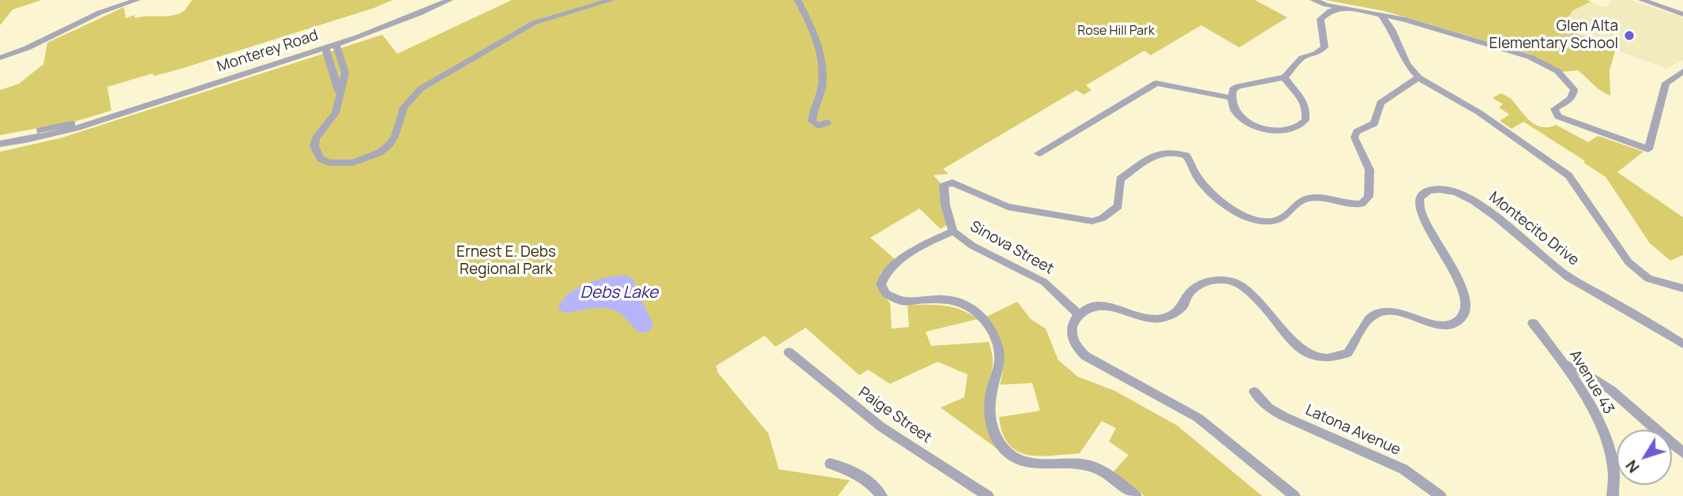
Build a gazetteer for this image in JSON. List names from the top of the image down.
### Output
{
  "streets": {
    "street": [
      "Monterey Road",
      "Montecito Drive",
      "Sinova Street",
      "Avenue 43",
      "Paige Street",
      "Latona Avenue"
    ]
  },
  "crossings": [
    ["Montecito Drive", "Sinova Street"]
  ],
  "water": ["Debs Lake"],
  "parks": ["Rose Hill Park", "Ernest E. Debs Regional Park"],
  "places": ["Glen Alta Elementary School"],
  "north": "bottom left"
}
